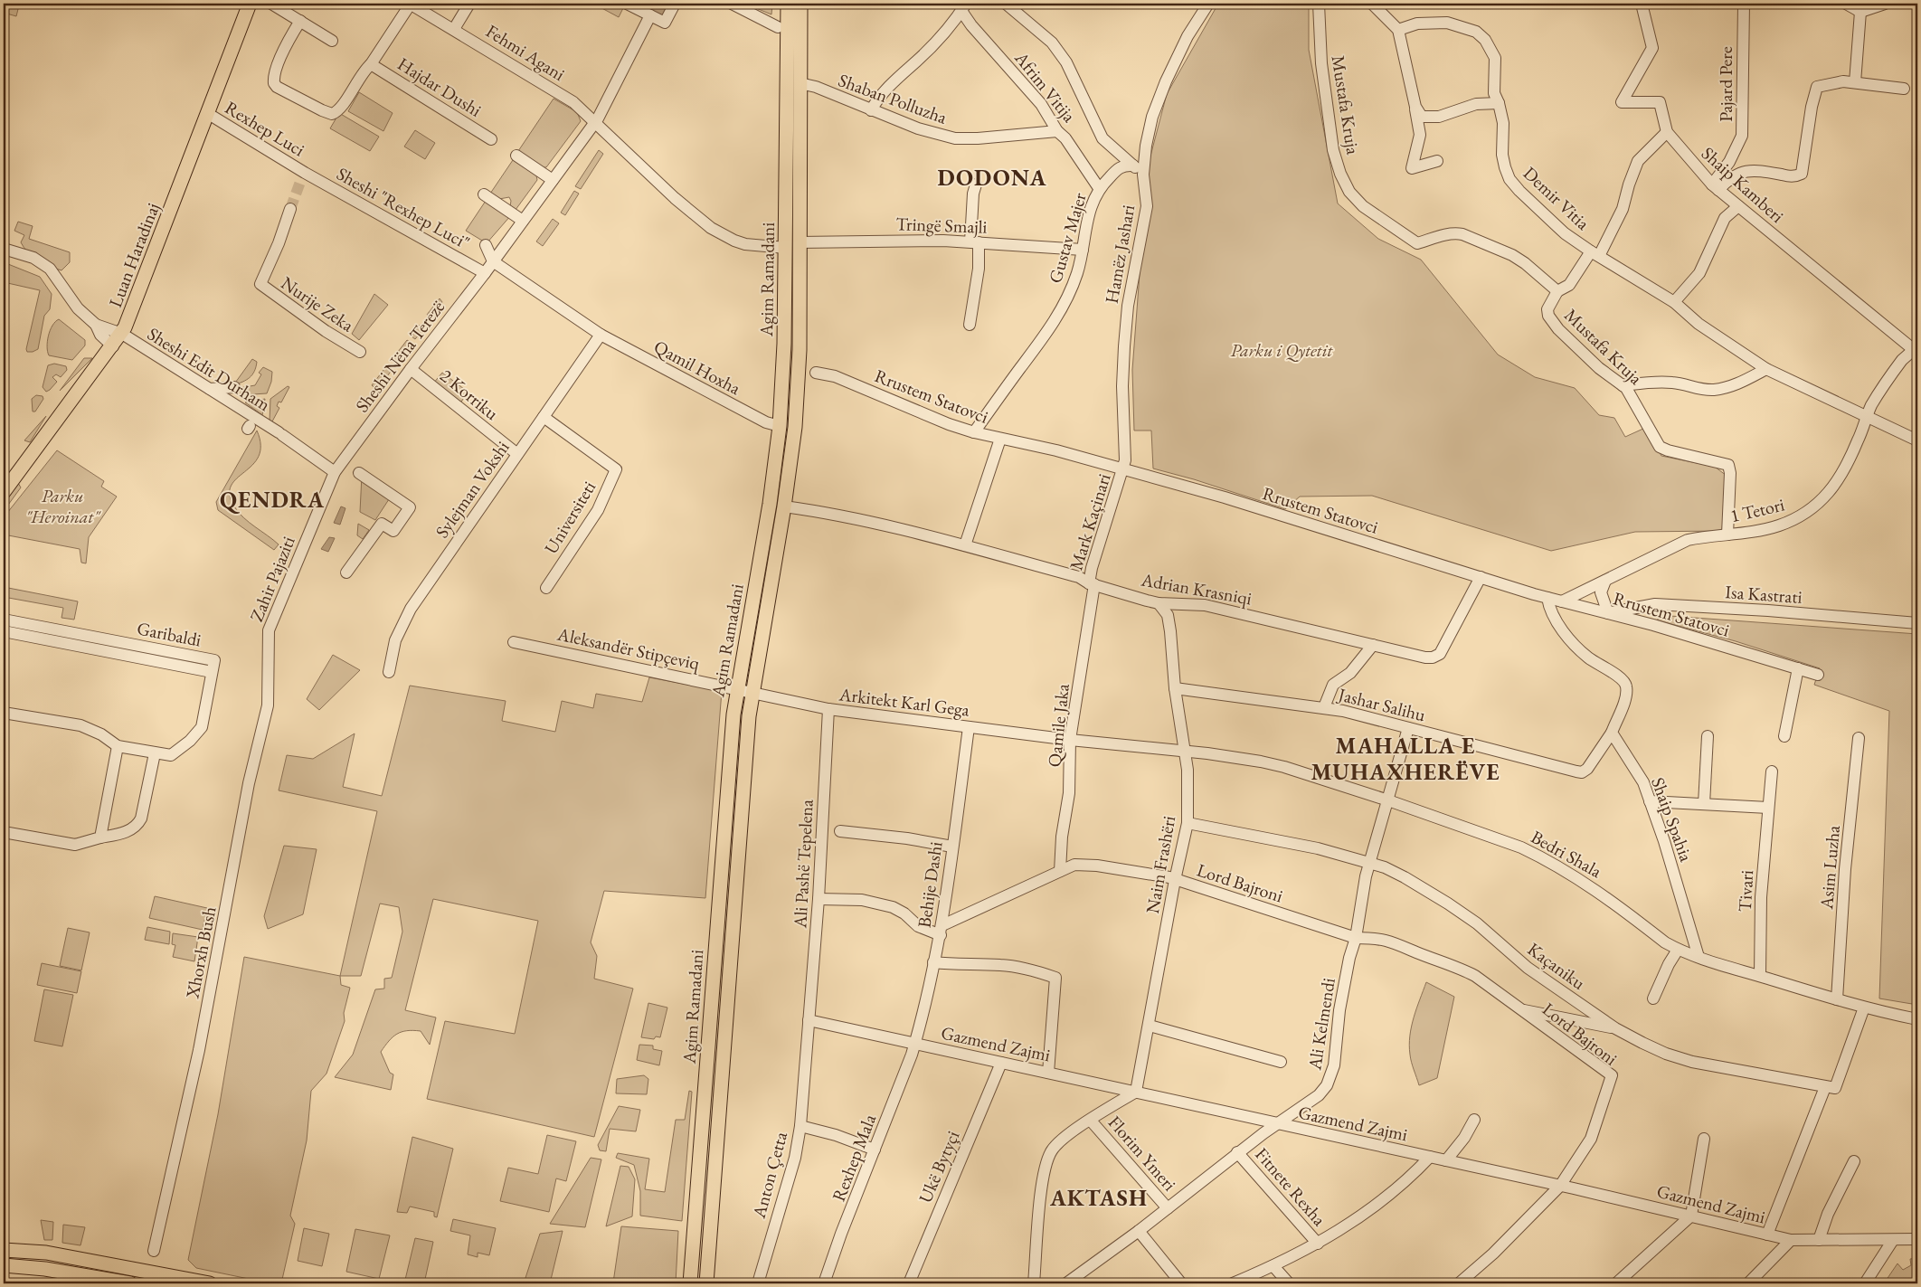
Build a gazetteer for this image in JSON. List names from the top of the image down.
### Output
{
  "streets": {
    "main road": ["Luan Haradinaj", "Agim Ramadani"],
    "street": [
      "Fehmi Agani",
      "Pajard Pere",
      "Hajdar Dushi",
      "Afrim Vitija",
      "Shaban Polluzha",
      "Mustafa Kruja",
      "Rexhep Luci",
      "Shaip Kamberi",
      "Demir Vitia",
      "Sheshi \"Rexhep Luci\"",
      "Tringë Smajli",
      "Gustav Majer",
      "Hamëz Jashari",
      "Nurije Zeka",
      "Sheshi Nëna Terezë",
      "Qamil Hoxha",
      "Sheshi Edit Durham",
      "2 Korriku",
      "Rrustem Statovci",
      "Sylejman Vokshi",
      "1 Tetori",
      "Universiteti",
      "Mark Kaçinari",
      "Zahir Pajaziti",
      "Adrian Krasniqi",
      "Isa Kastrati",
      "Garibaldi",
      "Aleksandër Stipçeviq",
      "Arkitekt Karl Gega",
      "Jashar Salihu",
      "Qamile Jaka",
      "Shaip Spahia",
      "Bedri Shala",
      "Ali Pashë Tepelena",
      "Naim Frashëri",
      "Asim Luzha",
      "Lord Bajroni",
      "Behije Dashi",
      "Tivari",
      "Xhorxh Bush",
      "Kaçaniku",
      "Ali Kelmendi",
      "Gazmend Zajmi",
      "Florim Ymeri",
      "Rexhep Mala",
      "Ukë Bytyçi",
      "Anton Çetta",
      "Fitnete Rexha"
    ]
  },
  "crossings": [
    ["Fehmi Agani", "Hajdar Dushi"],
    ["Fehmi Agani", "Sheshi Nëna Terezë"],
    ["Pajard Pere", "Shaip Kamberi"],
    ["Afrim Vitija", "Shaban Polluzha"],
    ["Afrim Vitija", "Gustav Majer"],
    ["Shaban Polluzha", "Agim Ramadani"],
    ["Mustafa Kruja", "Demir Vitia"],
    ["Mustafa Kruja", "1 Tetori"],
    ["Rexhep Luci", "Sheshi \"Rexhep Luci\""],
    ["Rexhep Luci", "Luan Haradinaj"],
    ["Shaip Kamberi", "1 Tetori"],
    ["Demir Vitia", "1 Tetori"],
    ["Sheshi \"Rexhep Luci\"", "Sheshi Nëna Terezë"],
    ["Tringë Smajli", "Gustav Majer"],
    ["Tringë Smajli", "Agim Ramadani"],
    ["Gustav Majer", "Rrustem Statovci"],
    ["Hamëz Jashari", "Rrustem Statovci"],
    ["Hamëz Jashari", "Mark Kaçinari"],
    ["Luan Haradinaj", "Sheshi Edit Durham"],
    ["Agim Ramadani", "Qamil Hoxha"],
    ["Agim Ramadani", "Adrian Krasniqi"],
    ["Agim Ramadani", "Aleksandër Stipçeviq"],
    ["Agim Ramadani", "Arkitekt Karl Gega"],
    ["Sheshi Nëna Terezë", "Qamil Hoxha"],
    ["Sheshi Nëna Terezë", "Sheshi Edit Durham"],
    ["Sheshi Nëna Terezë", "2 Korriku"],
    ["Sheshi Nëna Terezë", "Zahir Pajaziti"],
    ["Qamil Hoxha", "Sylejman Vokshi"],
    ["Sheshi Edit Durham", "Zahir Pajaziti"],
    ["2 Korriku", "Sylejman Vokshi"],
    ["Rrustem Statovci", "1 Tetori"],
    ["Rrustem Statovci", "Mark Kaçinari"],
    ["Rrustem Statovci", "Adrian Krasniqi"],
    ["Rrustem Statovci", "Isa Kastrati"],
    ["Sylejman Vokshi", "Universiteti"],
    ["Mark Kaçinari", "Adrian Krasniqi"],
    ["Mark Kaçinari", "Qamile Jaka"],
    ["Zahir Pajaziti", "Xhorxh Bush"],
    ["Adrian Krasniqi", "Qamile Jaka"],
    ["Adrian Krasniqi", "Naim Frashëri"],
    ["Aleksandër Stipçeviq", "Arkitekt Karl Gega"],
    ["Arkitekt Karl Gega", "Qamile Jaka"],
    ["Arkitekt Karl Gega", "Bedri Shala"],
    ["Arkitekt Karl Gega", "Ali Pashë Tepelena"],
    ["Arkitekt Karl Gega", "Naim Frashëri"],
    ["Arkitekt Karl Gega", "Behije Dashi"],
    ["Jashar Salihu", "Shaip Spahia"],
    ["Jashar Salihu", "Naim Frashëri"],
    ["Jashar Salihu", "Ali Kelmendi"],
    ["Qamile Jaka", "Lord Bajroni"],
    ["Shaip Spahia", "Bedri Shala"],
    ["Bedri Shala", "Naim Frashëri"],
    ["Bedri Shala", "Asim Luzha"],
    ["Bedri Shala", "Tivari"],
    ["Bedri Shala", "Ali Kelmendi"],
    ["Ali Pashë Tepelena", "Gazmend Zajmi"],
    ["Ali Pashë Tepelena", "Anton Çetta"],
    ["Naim Frashëri", "Lord Bajroni"],
    ["Naim Frashëri", "Kaçaniku"],
    ["Naim Frashëri", "Gazmend Zajmi"],
    ["Lord Bajroni", "Behije Dashi"],
    ["Lord Bajroni", "Kaçaniku"],
    ["Lord Bajroni", "Ali Kelmendi"],
    ["Lord Bajroni", "Gazmend Zajmi"],
    ["Behije Dashi", "Gazmend Zajmi"],
    ["Behije Dashi", "Rexhep Mala"],
    ["Kaçaniku", "Ali Kelmendi"],
    ["Ali Kelmendi", "Gazmend Zajmi"],
    ["Ali Kelmendi", "Florim Ymeri"],
    ["Ali Kelmendi", "Fitnete Rexha"],
    ["Gazmend Zajmi", "Rexhep Mala"],
    ["Gazmend Zajmi", "Ukë Bytyçi"],
    ["Gazmend Zajmi", "Anton Çetta"]
  ],
  "districts": [
    "DODONA",
    "QENDRA",
    "MAHALLA E MUHAXHERËVE",
    "AKTASH"
  ],
  "parks": ["Parku i Qytetit", "Parku \"Heroinat\""]
}
